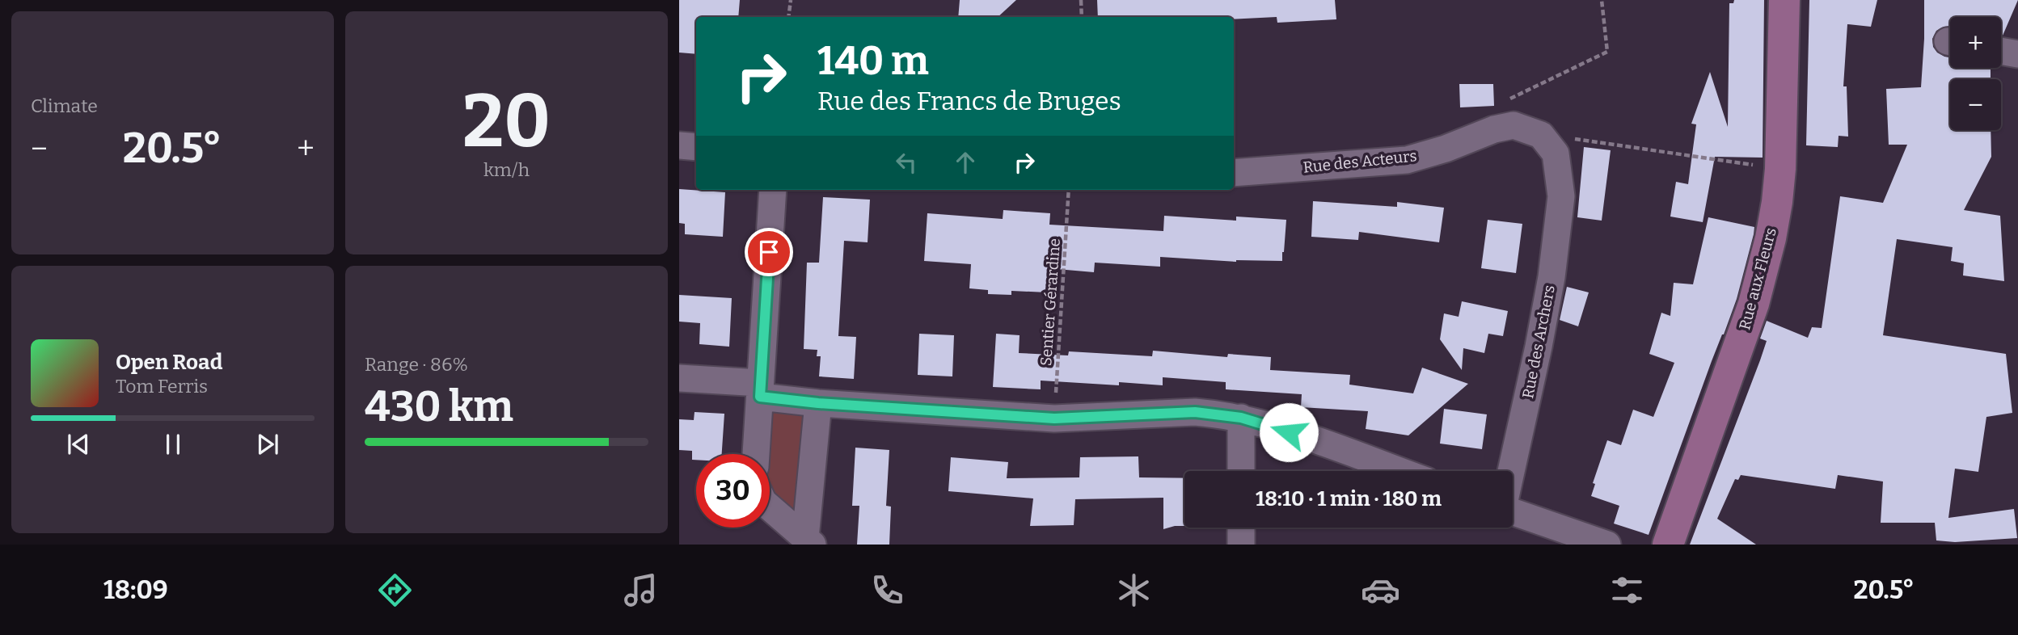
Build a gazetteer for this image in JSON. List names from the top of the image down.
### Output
{
  "streets": {
    "main road": ["Rue aux Fleurs"],
    "street": ["Rue des Acteurs", "Rue des Archers"],
    "path": ["Sentier Gérardine"]
  },
  "crossings": [
    ["Rue des Acteurs", "Rue des Archers"]
  ],
  "page": {
    "tile": [
      "Climate",
      ["20", "km/h"],
      ["Range · 86%", "430 km"]
    ],
    "map_buttons": ["+", "−"],
    "turn": ["140 m", "Rue des Francs de Bruges"],
    "heat": ["−", "20.5°", "+"],
    "song": ["Open Road", "Tom Ferris"],
    "limit": "30",
    "trip": "18:10 · 1 min · 180 m",
    "tabs": ["18:09", "20.5°"]
  }
}
